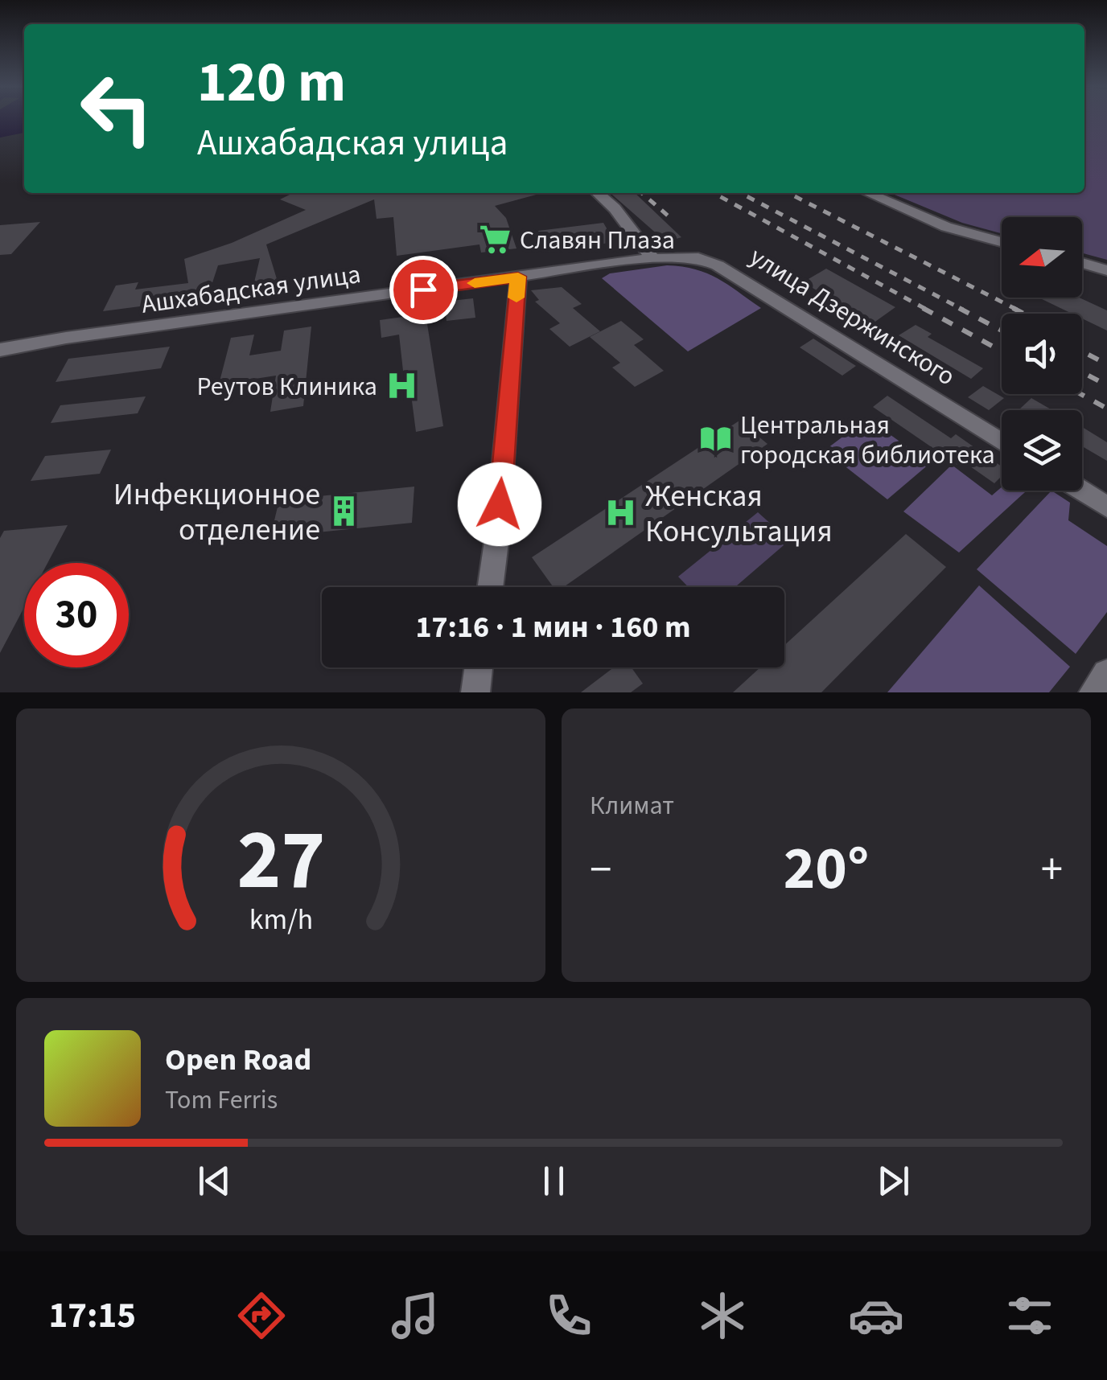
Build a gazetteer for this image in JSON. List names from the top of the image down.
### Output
{
  "streets": {
    "street": ["Ашхабадская улица", "улица Дзержинского"]
  },
  "crossings": [
    ["Ашхабадская улица", "улица Дзержинского"]
  ],
  "places": {
    "supermarket": ["Славян Плаза"],
    "hospital": ["Реутов Клиника", "Женская Консультация"],
    "library": ["Центральная городская библиотека"],
    "building": ["Инфекционное отделение"]
  },
  "north": "left",
  "page": {
    "turn": ["120 m", "Ашхабадская улица"],
    "limit": "30",
    "trip": "17:16 · 1 мин · 160 m",
    "tile": "Климат",
    "heat": ["−", "20°", "+"],
    "song": ["Open Road", "Tom Ferris"],
    "tabs": "17:15",
    "gauge": ["27", "km/h"]
  }
}
